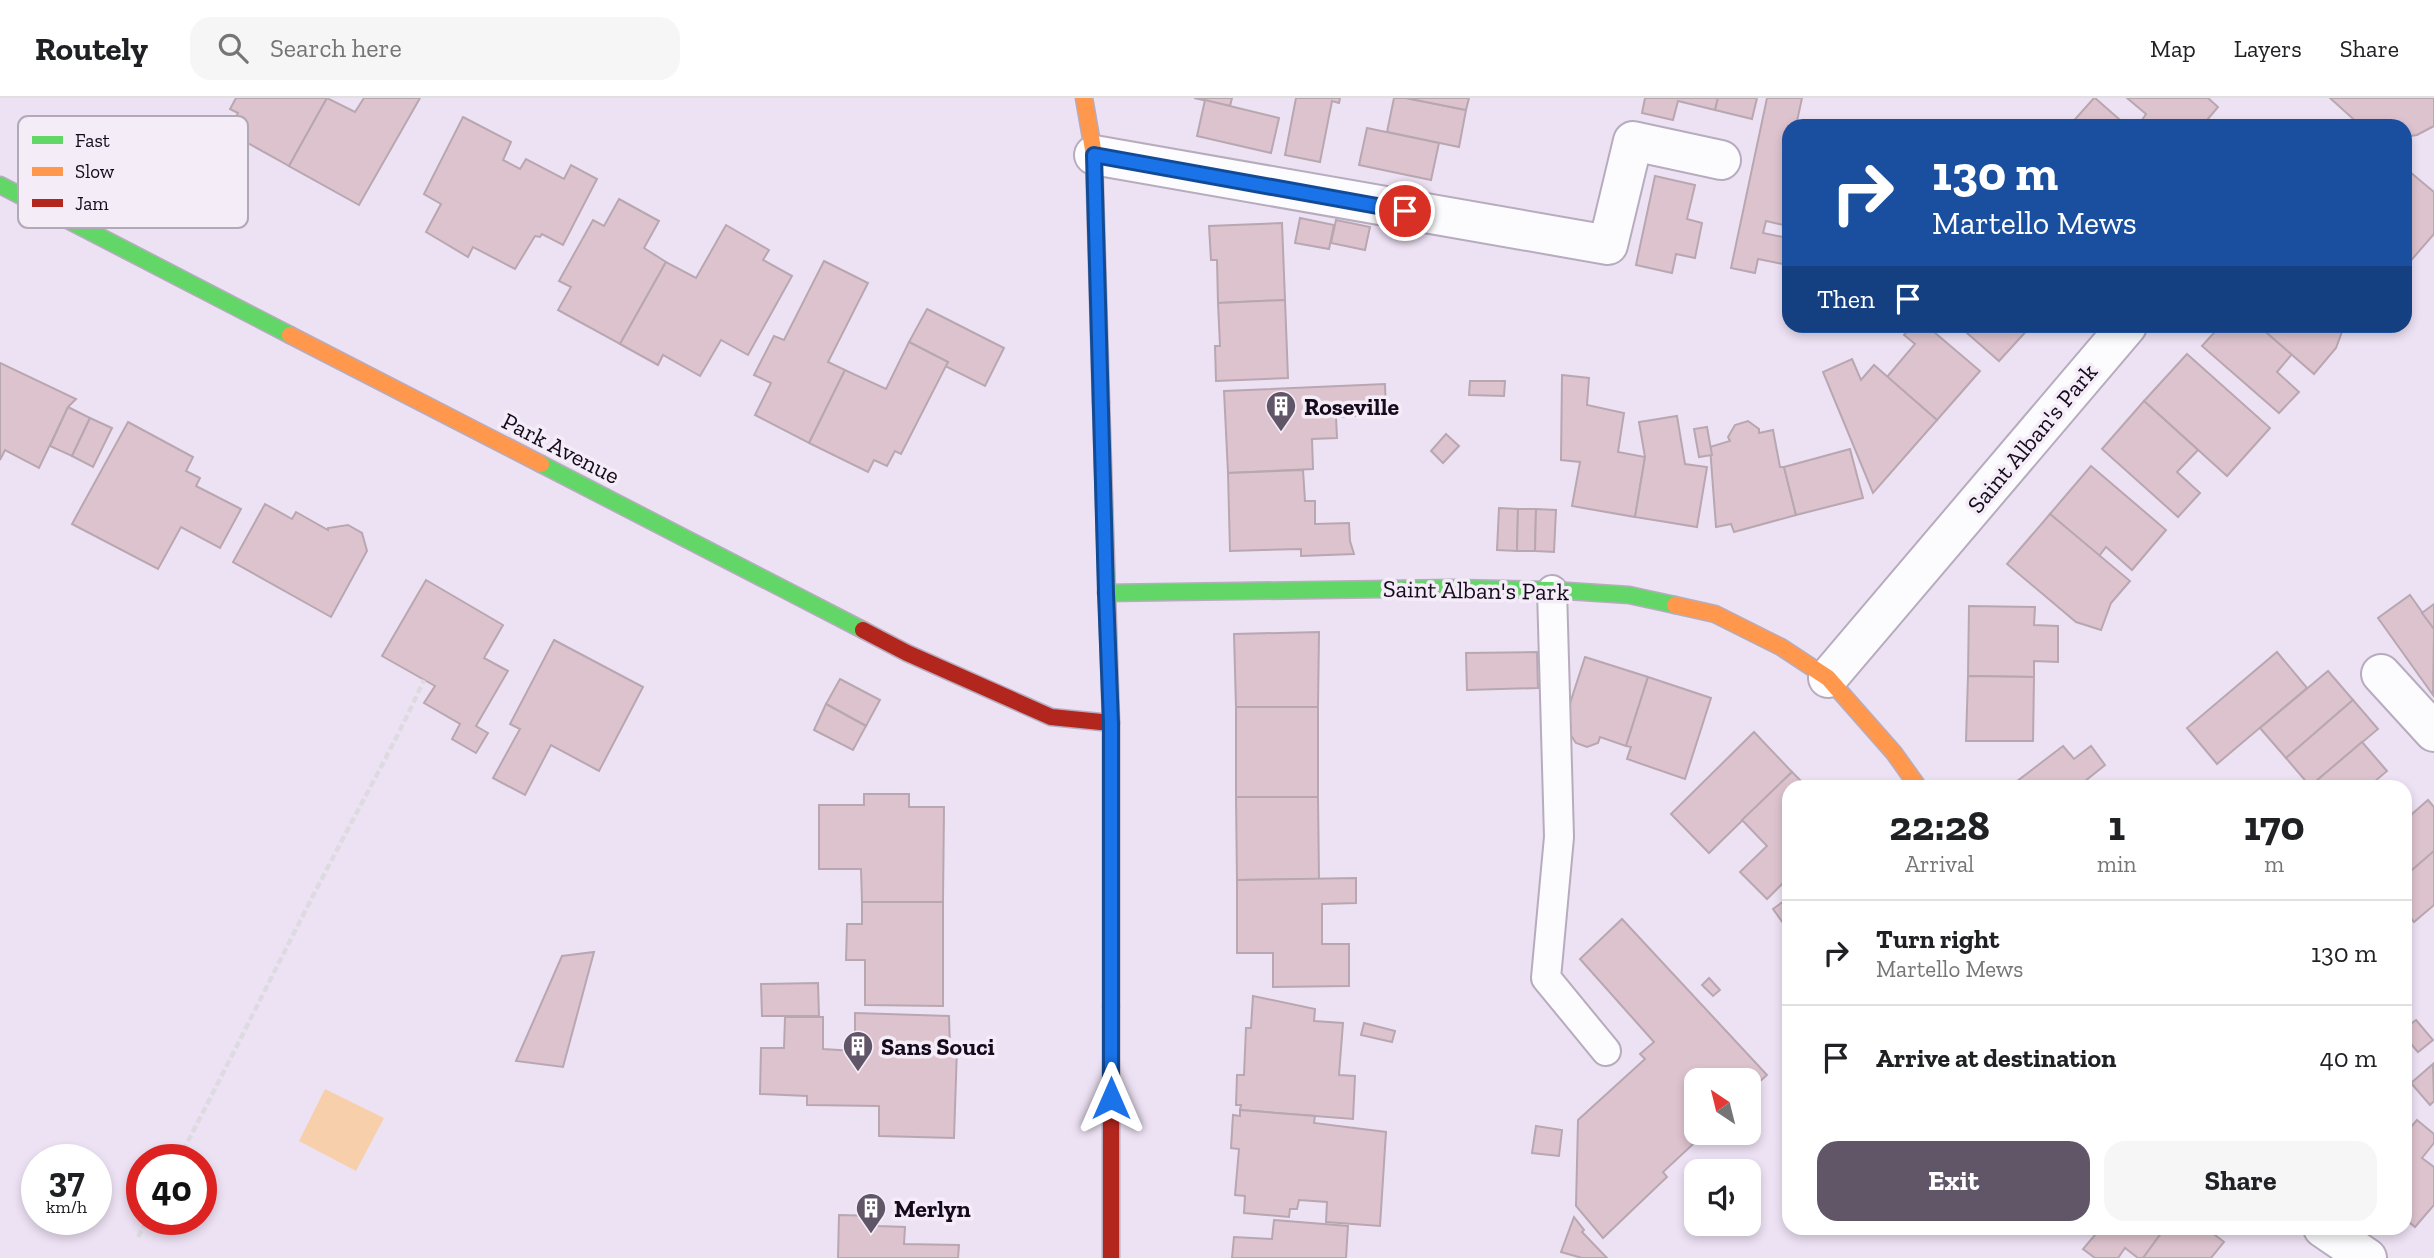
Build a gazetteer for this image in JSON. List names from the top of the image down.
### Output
{
  "streets": {
    "street": ["Saint Alban's Park", "Park Avenue"]
  },
  "places": {
    "building": ["Roseville", "Sans Souci", "Merlyn"]
  },
  "legend": ["Fast", "Slow", "Jam"],
  "north": "top left",
  "page": {
    "header": "Routely",
    "search": "Search here",
    "nav": ["Map", "Layers", "Share"],
    "turn": ["130 m", "Martello Mews"],
    "then": "Then",
    "eta": [
      "22:28",
      "Arrival",
      "1",
      "min",
      "170",
      "m"
    ],
    "list": [
      {
        "name": "Turn right",
        "note": "Martello Mews",
        "value": "130 m"
      },
      {
        "name": "Arrive at destination",
        "value": "40 m"
      }
    ],
    "buttons": ["Exit", "Share"],
    "speed": "37 km/h",
    "limit": "40"
  }
}
